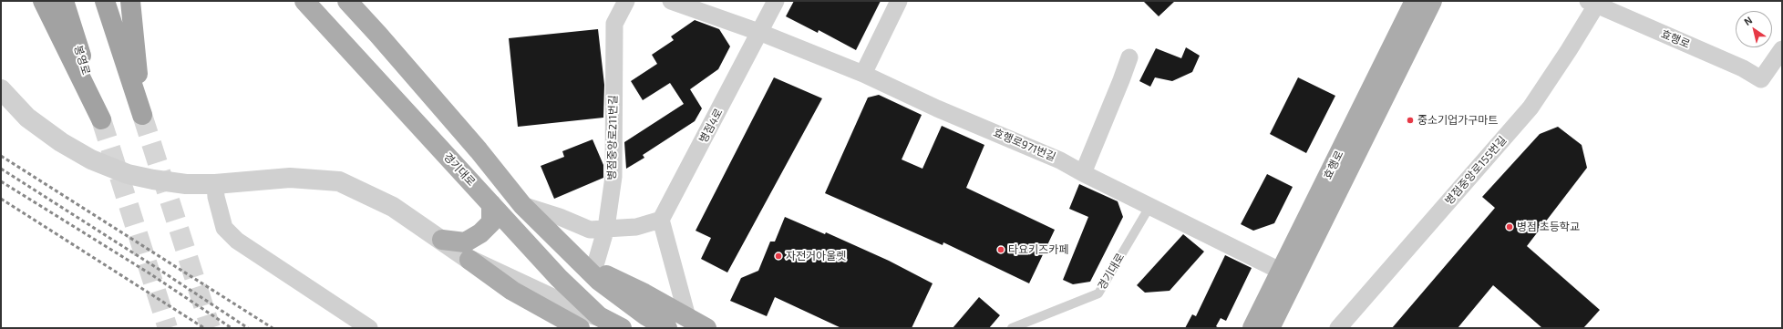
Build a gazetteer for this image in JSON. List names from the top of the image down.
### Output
{
  "streets": {
    "highway": ["봉영로"],
    "main road": ["효행로", "경기대로"],
    "street": [
      "병점4로",
      "병점중앙로211번길",
      "효행로971번길",
      "병점중앙로155번길"
    ]
  },
  "crossings": [
    ["효행로", "효행로971번길"],
    ["효행로", "병점중앙로155번길"],
    ["병점4로", "효행로971번길"],
    ["효행로971번길", "경기대로"]
  ],
  "places": [
    "중소기업가구마트",
    "병점 초등학교",
    "타요키즈카페",
    "자전거아울렛"
  ],
  "north": "top left"
}
